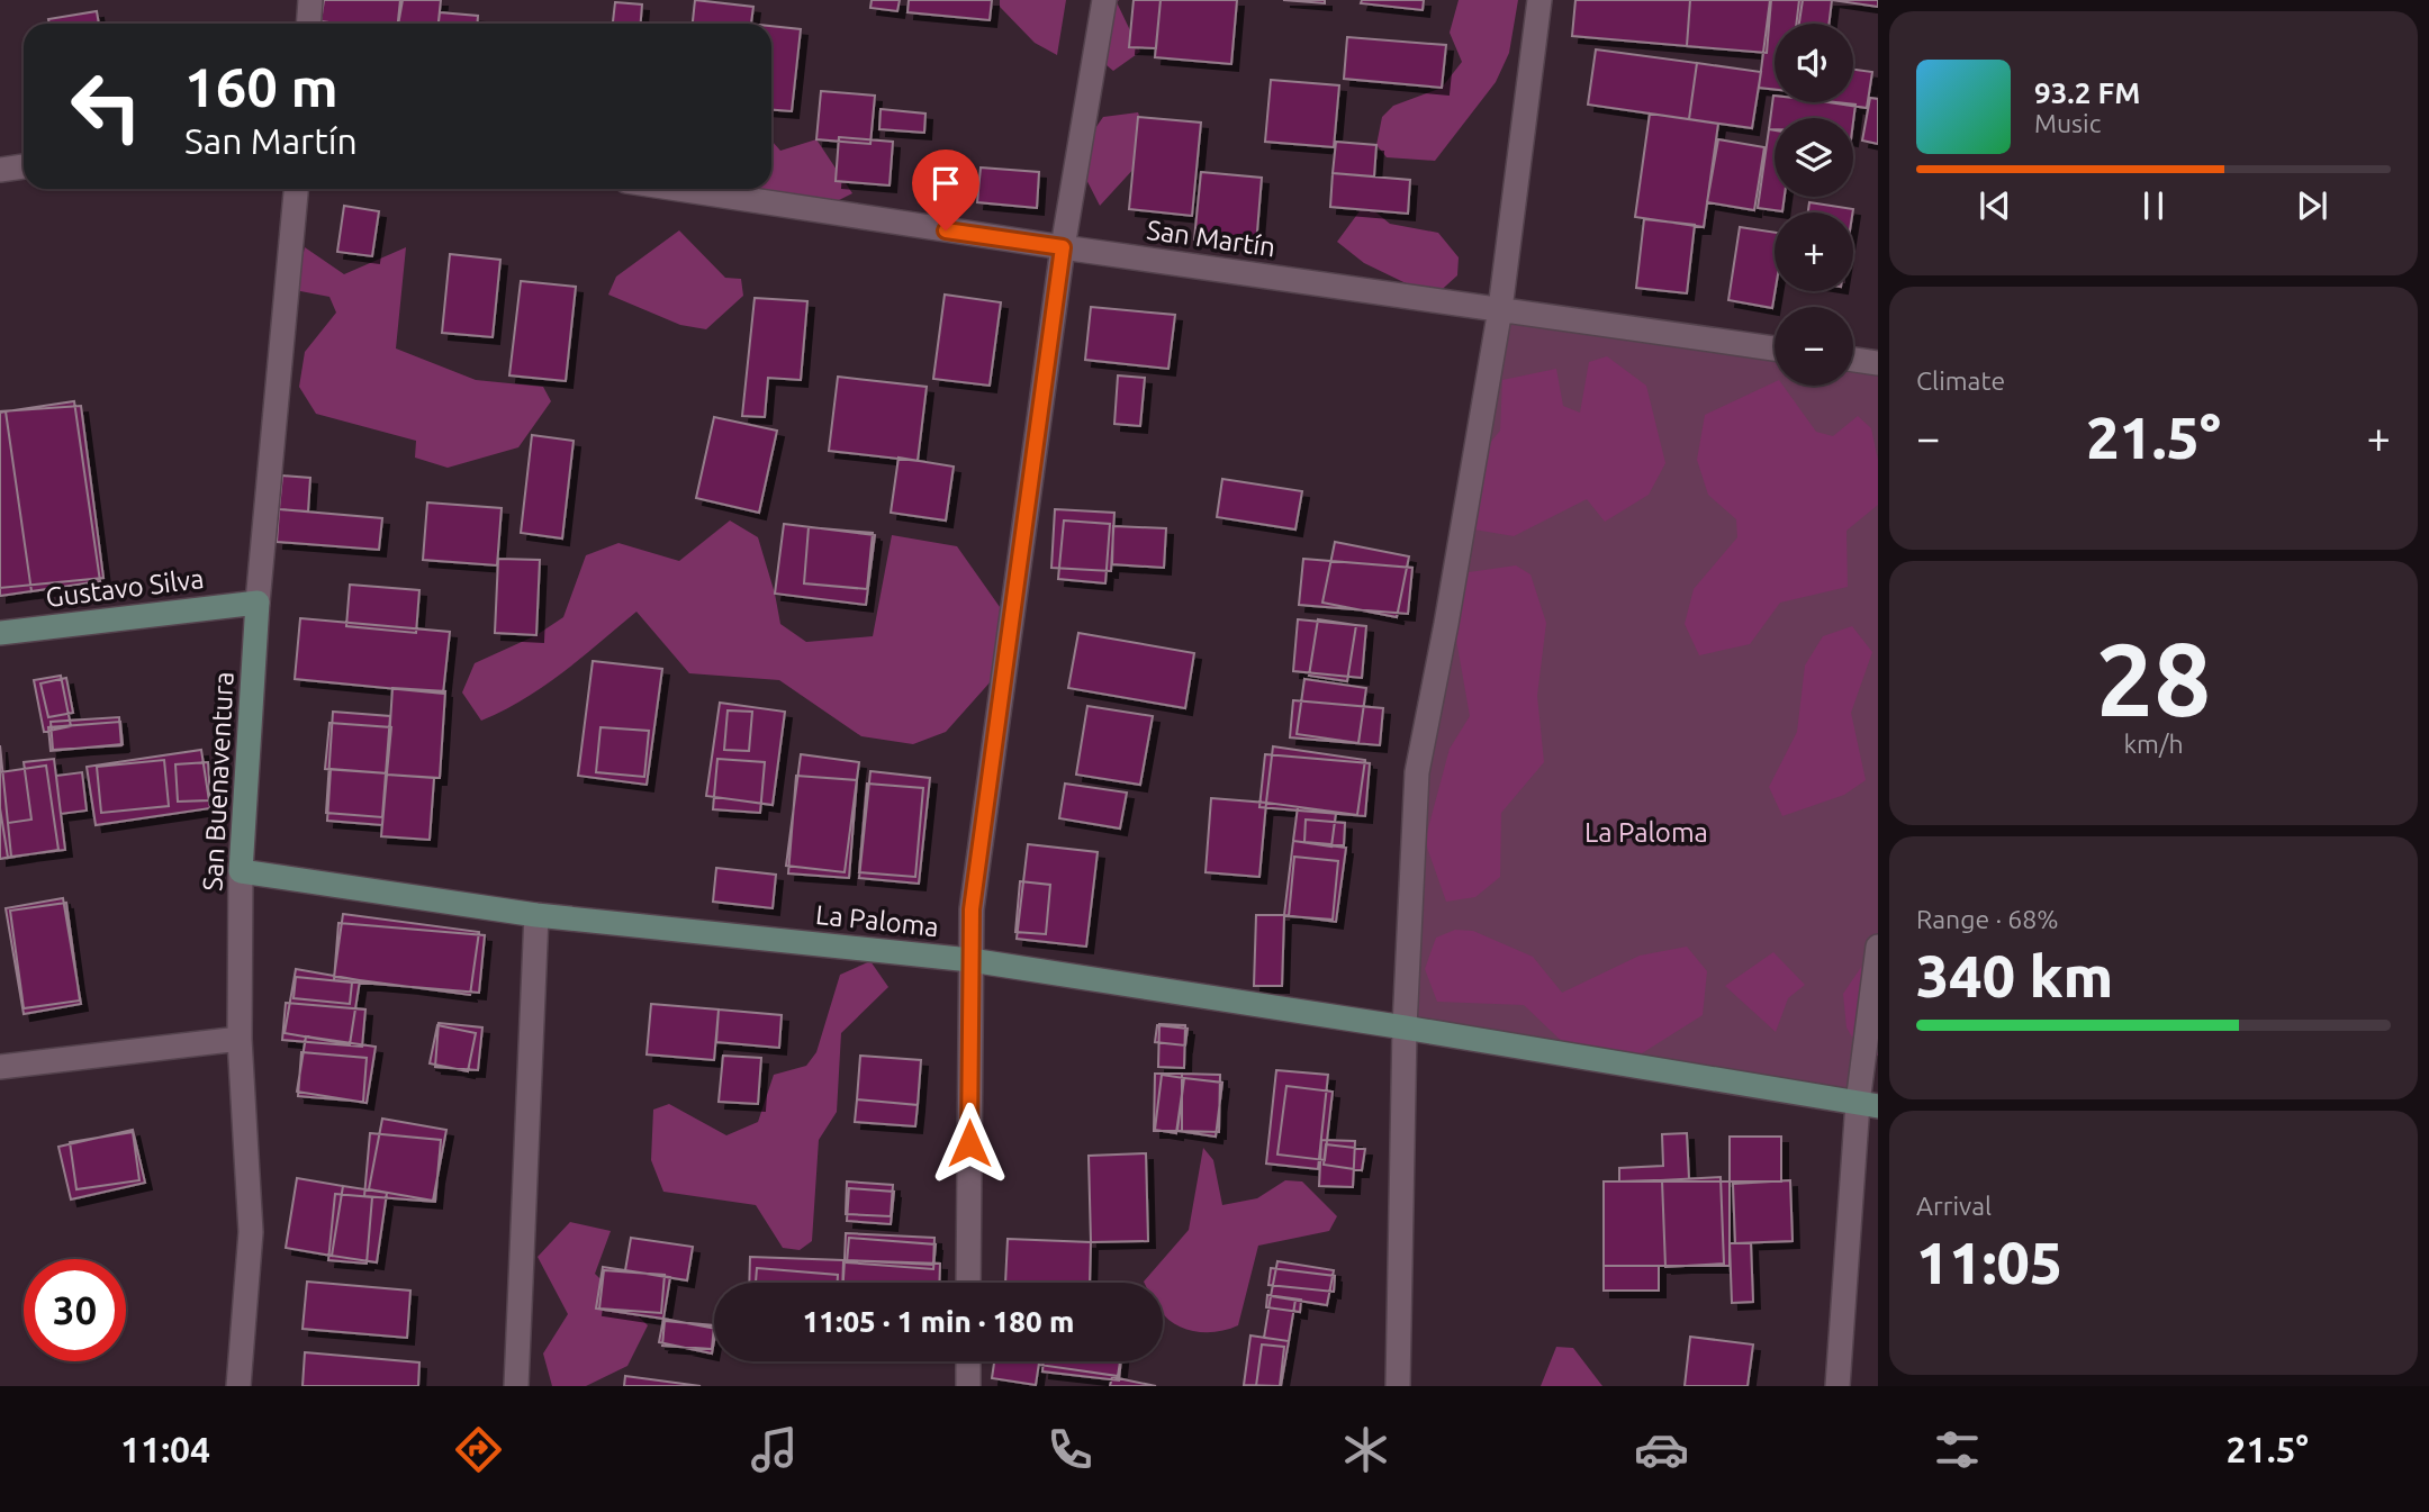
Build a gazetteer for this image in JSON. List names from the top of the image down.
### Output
{
  "streets": {
    "street": [
      "San Martín",
      "Gustavo Silva",
      "San Buenaventura",
      "La Paloma"
    ]
  },
  "crossings": [
    ["Gustavo Silva", "San Buenaventura"],
    ["San Buenaventura", "La Paloma"]
  ],
  "parks": ["La Paloma"],
  "page": {
    "map_buttons": ["+", "−"],
    "turn": ["160 m", "San Martín"],
    "song": ["93.2 FM", "Music"],
    "tile": [
      "Climate",
      ["28", "km/h"],
      ["Range · 68%", "340 km"],
      ["Arrival", "11:05"]
    ],
    "heat": ["−", "21.5°", "+"],
    "limit": "30",
    "trip": "11:05 · 1 min · 180 m",
    "tabs": ["11:04", "21.5°"]
  }
}
